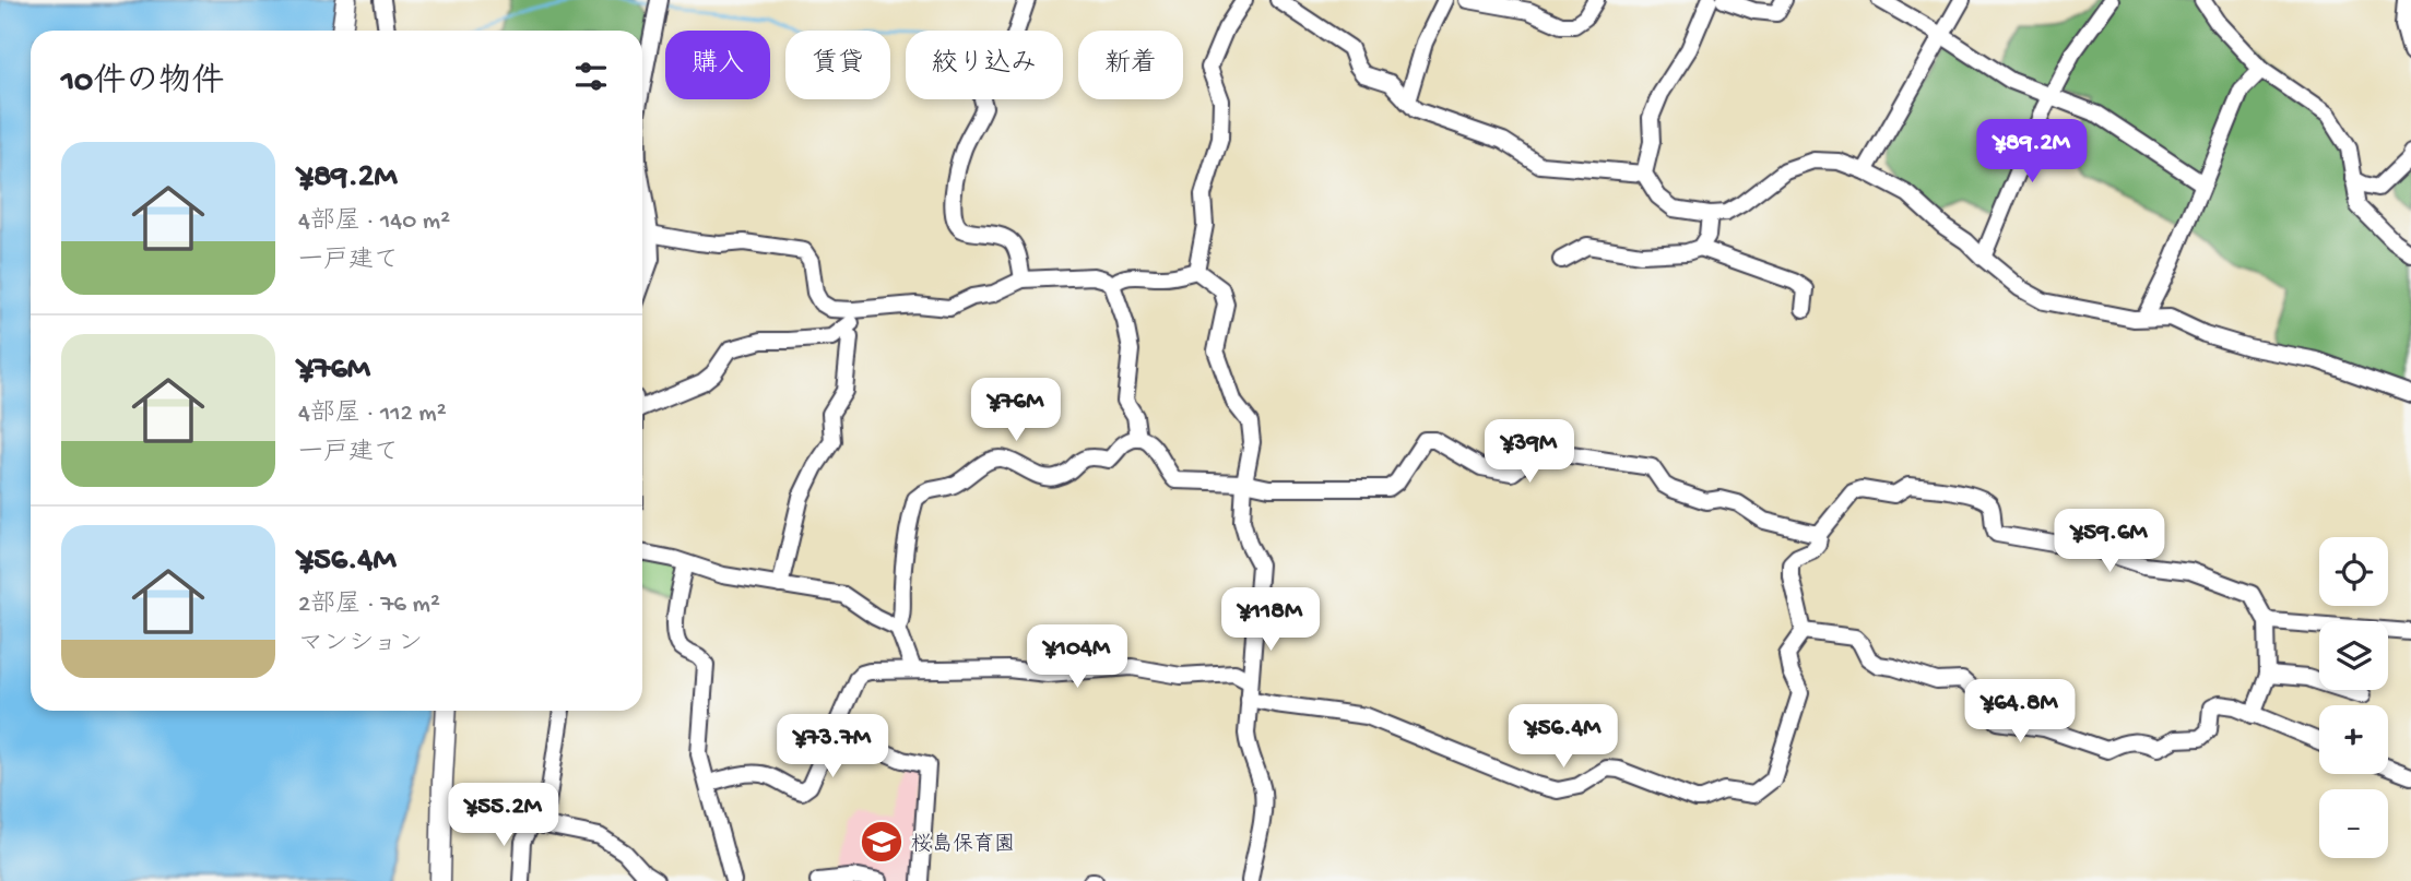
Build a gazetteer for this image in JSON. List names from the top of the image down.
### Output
{
  "places": {
    "school or university": ["桜島保育園"]
  },
  "page": {
    "chip": [
      "購入",
      "賃貸",
      "絞り込み",
      "新着"
    ],
    "heading": "10件の物件",
    "price": [
      "¥89.2M",
      "¥76M",
      "¥39M",
      "¥59.6M",
      "¥118M",
      "¥104M",
      "¥64.8M",
      "¥56.4M",
      "¥73.7M",
      "¥55.2M"
    ],
    "list": [
      {
        "name": "¥89.2M",
        "note": "4部屋 · 140 m² · 一戸建て"
      },
      {
        "name": "¥76M",
        "note": "4部屋 · 112 m² · 一戸建て"
      },
      {
        "name": "¥56.4M",
        "note": "2部屋 · 76 m² · マンション"
      }
    ],
    "map_buttons": ["+", "−"]
  }
}
